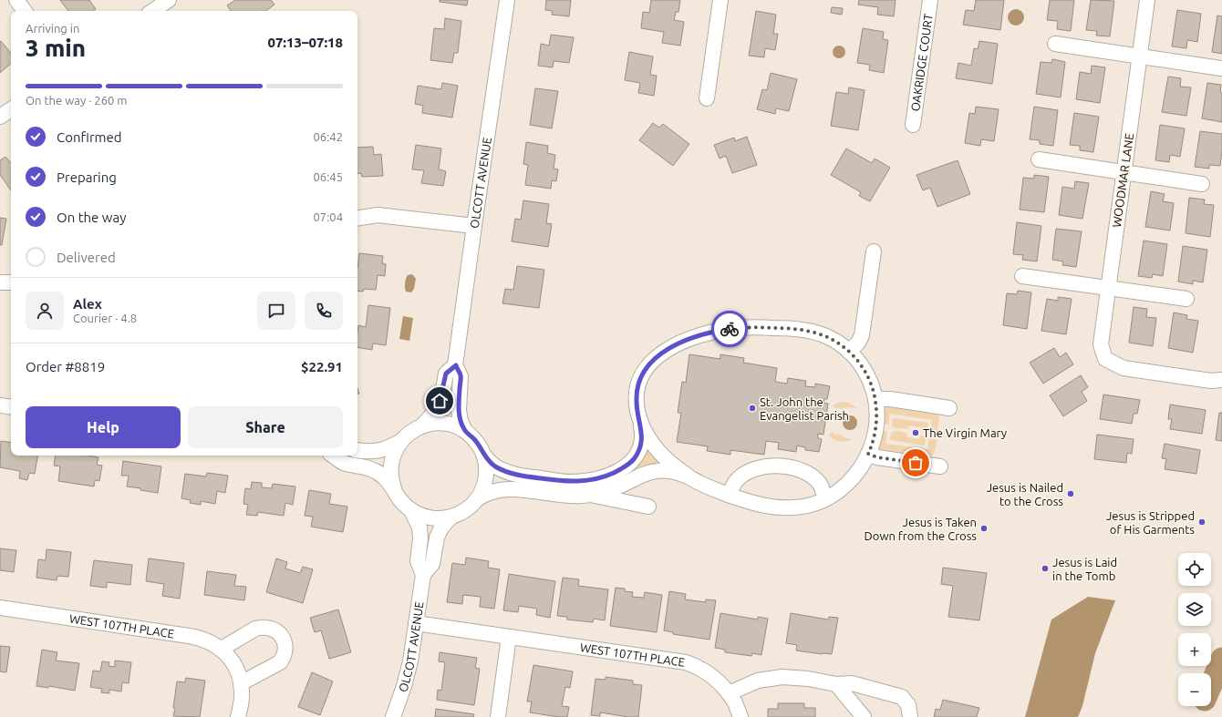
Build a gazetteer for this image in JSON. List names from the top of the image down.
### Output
{
  "streets": {
    "street": [
      "OAKRIDGE COURT",
      "WOODMAR LANE",
      "OLCOTT AVENUE",
      "WEST 107TH PLACE"
    ]
  },
  "crossings": [
    ["OLCOTT AVENUE", "WEST 107TH PLACE"]
  ],
  "places": [
    "St. John the Evangelist Parish",
    "The Virgin Mary",
    "Jesus is Nailed to the Cross",
    "Jesus is Stripped of His Garments",
    "Jesus is Taken Down from the Cross",
    "Jesus is Laid in the Tomb"
  ],
  "page": {
    "heading": ["3 min", "Arriving in", "07:13–07:18"],
    "panel": [
      "Alex",
      "Courier · 4.8",
      "Order #8819",
      "$22.91"
    ],
    "bar": "On the way · 260 m",
    "list": [
      ["Confirmed", "06:42"],
      ["Preparing", "06:45"],
      ["On the way", "07:04"],
      "Delivered"
    ],
    "buttons": ["Help", "Share"],
    "map_buttons": ["+", "−"]
  }
}
